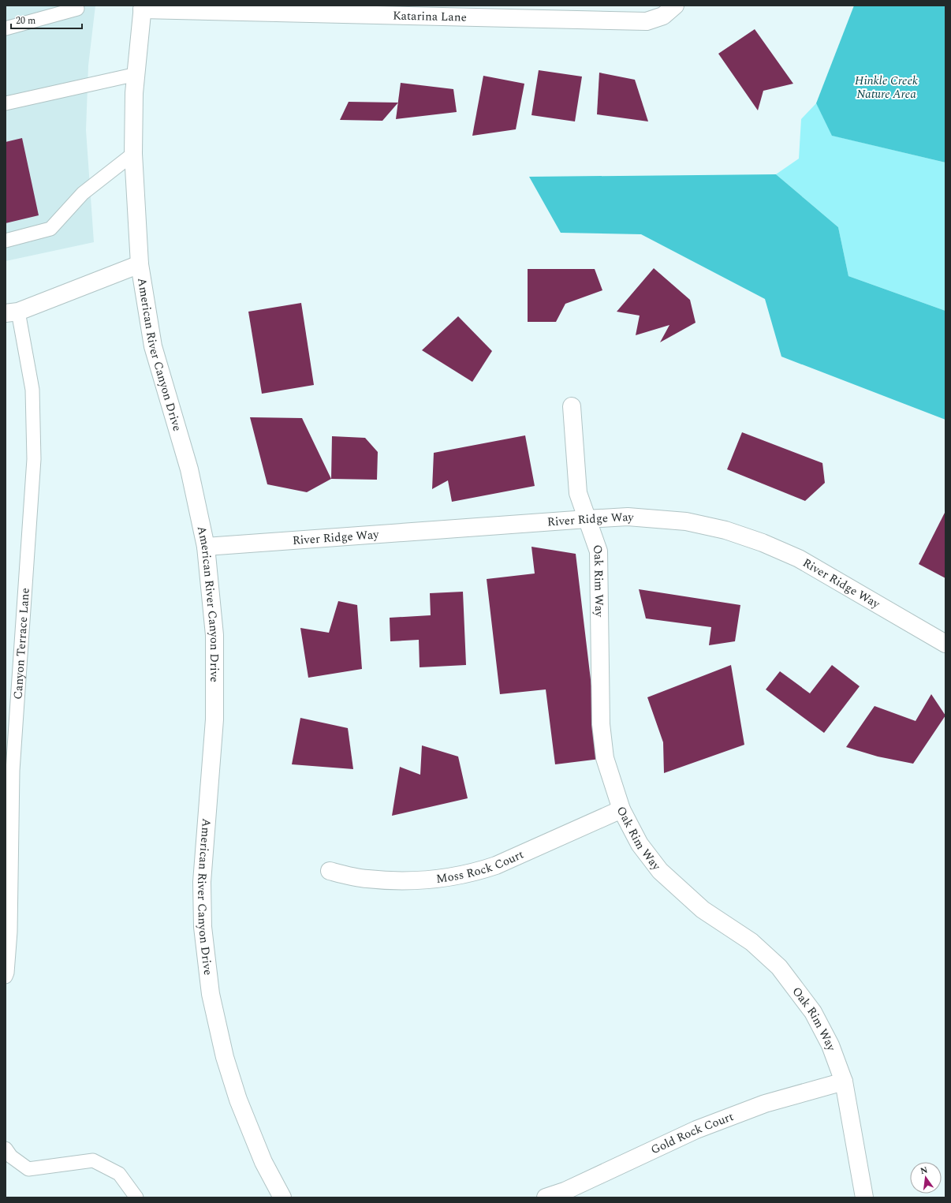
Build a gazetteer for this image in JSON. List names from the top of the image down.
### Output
{
  "streets": {
    "street": [
      "Katarina Lane",
      "American River Canyon Drive",
      "River Ridge Way",
      "Oak Rim Way",
      "Canyon Terrace Lane",
      "Moss Rock Court",
      "Gold Rock Court"
    ]
  },
  "crossings": [
    ["Katarina Lane", "American River Canyon Drive"],
    ["American River Canyon Drive", "River Ridge Way"],
    ["American River Canyon Drive", "Canyon Terrace Lane"],
    ["River Ridge Way", "Oak Rim Way"],
    ["Oak Rim Way", "Moss Rock Court"],
    ["Oak Rim Way", "Gold Rock Court"]
  ],
  "parks": ["Hinkle Creek Nature Area"],
  "scale_bar": "20 m",
  "north": "top"
}
